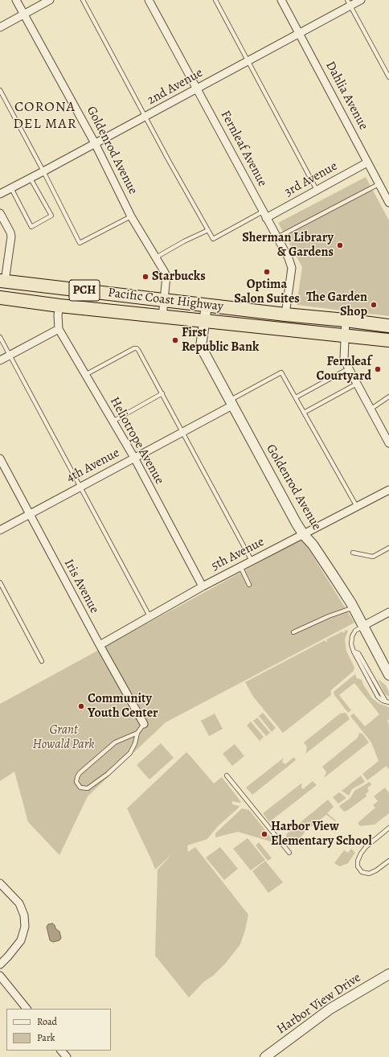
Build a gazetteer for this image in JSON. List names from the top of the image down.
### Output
{
  "streets": {
    "highway": ["PCH", "Pacific Coast Highway"],
    "street": [
      "2nd Avenue",
      "Dahlia Avenue",
      "Fernleaf Avenue",
      "Goldenrod Avenue",
      "3rd Avenue",
      "Heliotrope Avenue",
      "4th Avenue",
      "5th Avenue",
      "Iris Avenue",
      "Harbor View Drive"
    ]
  },
  "crossings": [
    ["2nd Avenue", "Dahlia Avenue"],
    ["2nd Avenue", "Fernleaf Avenue"],
    ["2nd Avenue", "Goldenrod Avenue"],
    ["Dahlia Avenue", "3rd Avenue"],
    ["Fernleaf Avenue", "3rd Avenue"],
    ["Fernleaf Avenue", "Pacific Coast Highway"],
    ["Goldenrod Avenue", "Pacific Coast Highway"],
    ["Goldenrod Avenue", "4th Avenue"],
    ["Goldenrod Avenue", "5th Avenue"],
    ["Pacific Coast Highway", "Heliotrope Avenue"],
    ["Heliotrope Avenue", "4th Avenue"],
    ["Heliotrope Avenue", "5th Avenue"],
    ["4th Avenue", "Iris Avenue"],
    ["5th Avenue", "Iris Avenue"]
  ],
  "districts": ["CORONA DEL MAR"],
  "parks": ["Grant Howald Park"],
  "places": [
    "Sherman Library & Gardens",
    "Optima Salon Suites",
    "Starbucks",
    "The Garden Shop",
    "First Republic Bank",
    "Fernleaf Courtyard",
    "Community Youth Center",
    "Harbor View Elementary School"
  ],
  "legend": ["Road", "Park"]
}
